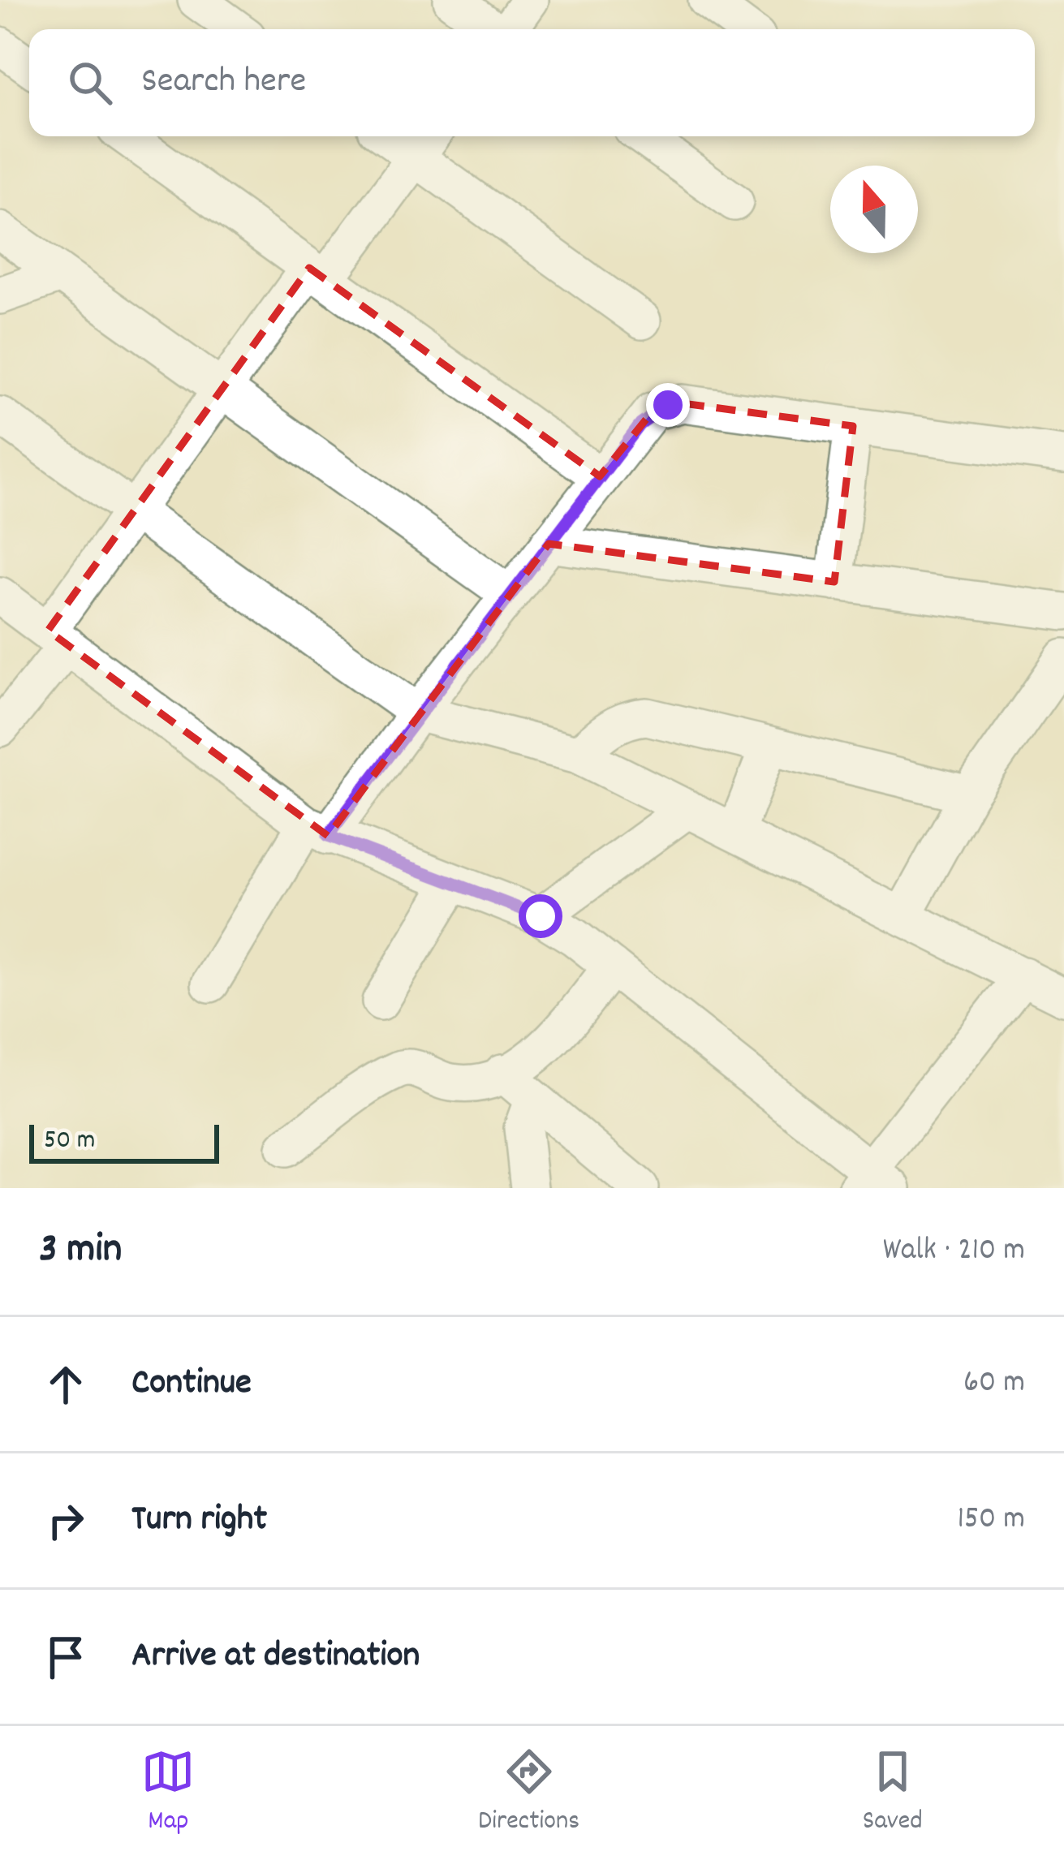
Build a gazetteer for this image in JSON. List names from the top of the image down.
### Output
{
  "scale_bar": "50 m",
  "north": "top",
  "page": {
    "search": "Search here",
    "scale": "50 m",
    "heading": ["3 min", "Walk · 210 m"],
    "list": [
      ["Continue", "60 m"],
      ["Turn right", "150 m"],
      "Arrive at destination"
    ],
    "nav": ["Map", "Directions", "Saved"]
  }
}
